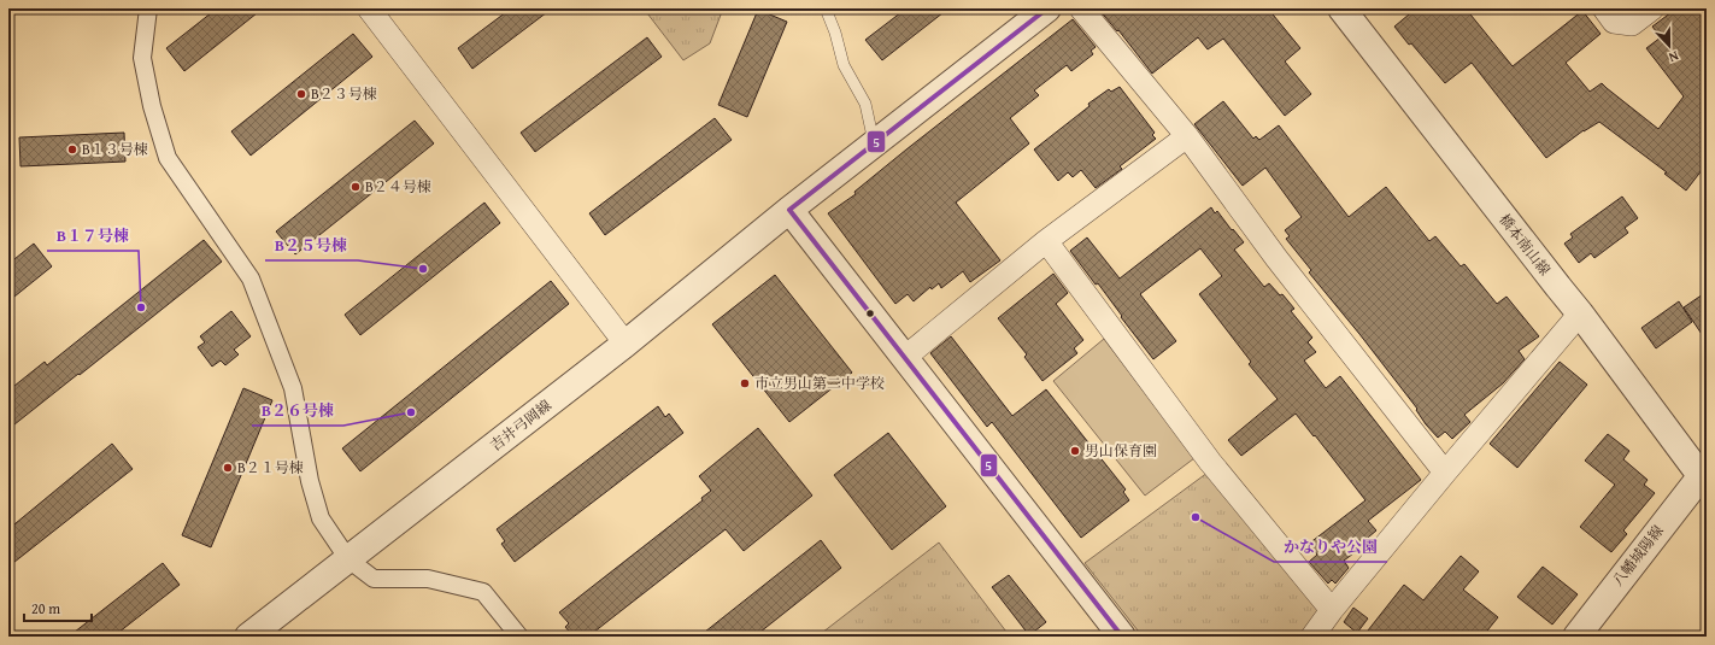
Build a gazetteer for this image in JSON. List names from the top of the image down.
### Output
{
  "streets": {
    "street": ["橋本南山線", "吉井弓岡線", "八幡城陽線"]
  },
  "crossings": [
    ["橋本南山線", "八幡城陽線"]
  ],
  "places": [
    "B２３号棟",
    "B１３号棟",
    "B２４号棟",
    "B２５号棟",
    "B１７号棟",
    "市立男山第二中学校",
    "B２６号棟",
    "男山保育園",
    "B２１号棟",
    "かなりや公園"
  ],
  "lines": ["transit line 5"],
  "scale_bar": "20 m",
  "north": "bottom"
}
